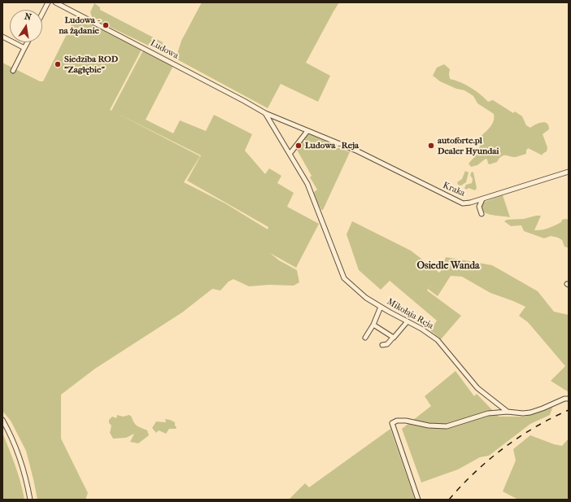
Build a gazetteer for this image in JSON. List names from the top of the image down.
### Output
{
  "streets": {
    "street": ["Ludowa", "Kraka", "Mikołaja Reja"]
  },
  "crossings": [
    ["Ludowa", "Kraka"],
    ["Ludowa", "Mikołaja Reja"]
  ],
  "districts": ["Osiedle Wanda"],
  "places": [
    "Ludowa - na żądanie",
    "Siedziba ROD \"Zagłębie\"",
    "Ludowa - Reja",
    "autoforte.pl Dealer Hyundai"
  ],
  "north": "top"
}
